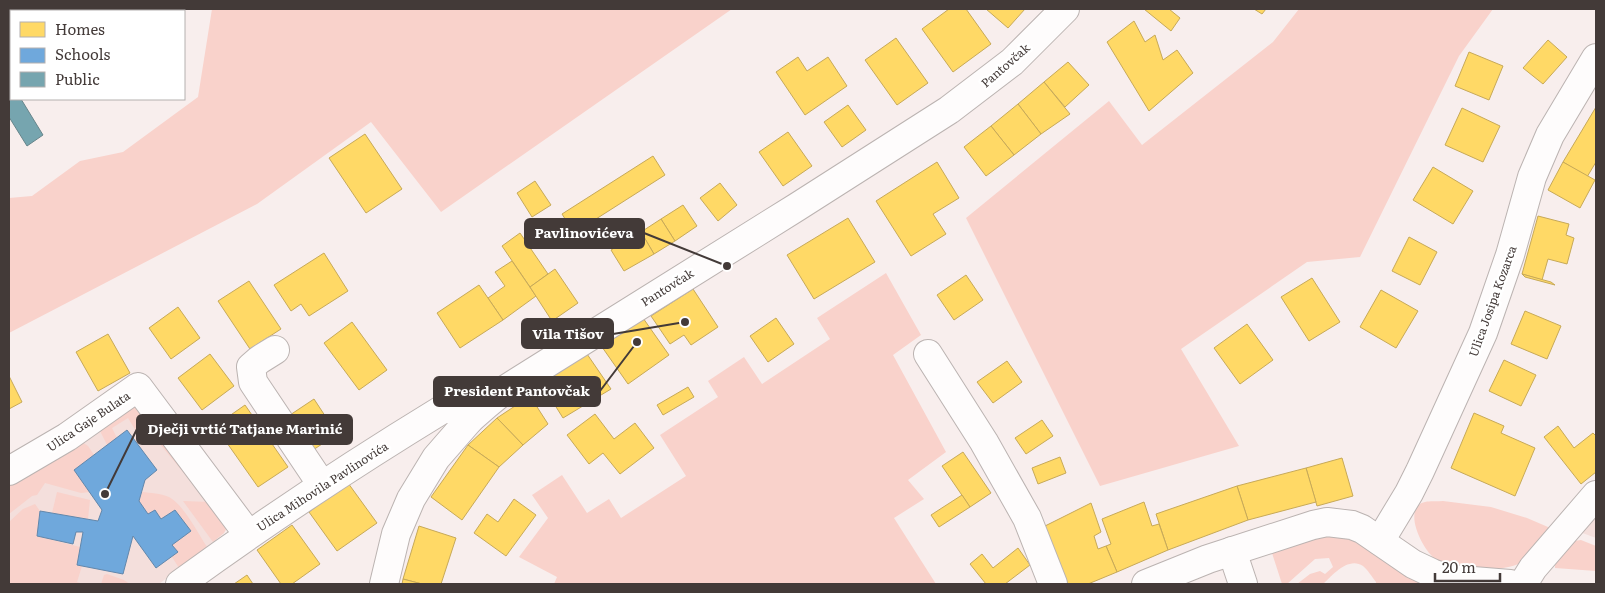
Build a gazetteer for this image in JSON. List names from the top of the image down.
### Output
{
  "streets": {
    "street": [
      "Pantovčak",
      "Ulica Josipa Kozarca",
      "Ulica Gaje Bulata",
      "Ulica Mihovila Pavlinovića"
    ]
  },
  "crossings": [
    ["Pantovčak", "Ulica Mihovila Pavlinovića"],
    ["Ulica Gaje Bulata", "Ulica Mihovila Pavlinovića"]
  ],
  "places": [
    "Pavlinovićeva",
    "Vila Tišov",
    "President Pantovčak",
    "Dječji vrtić Tatjane Marinić"
  ],
  "legend": ["Homes", "Schools", "Public"],
  "scale_bar": "20 m"
}
